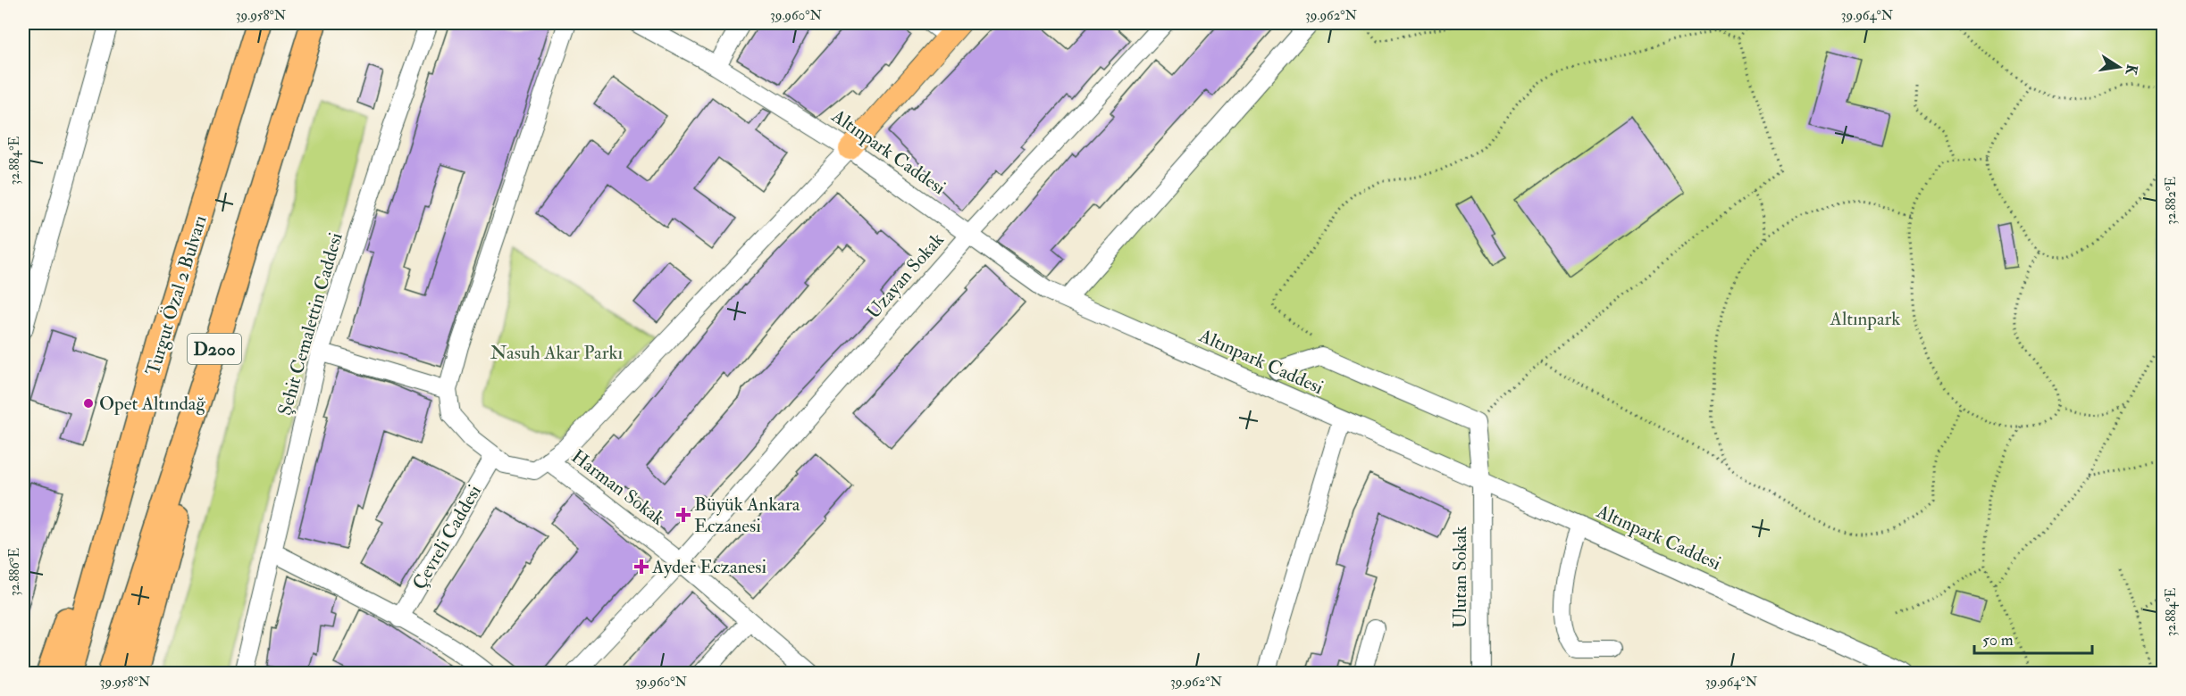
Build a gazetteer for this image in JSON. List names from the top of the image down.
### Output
{
  "streets": {
    "highway": ["Turgut Özal 2 Bulvarı", "D200"],
    "street": [
      "Altınpark Caddesi",
      "Uzayan Sokak",
      "Şehit Cemalettin Caddesi",
      "Harman Sokak",
      "Çevreli Caddesi",
      "Ulutan Sokak"
    ]
  },
  "crossings": [
    ["Altınpark Caddesi", "Uzayan Sokak"],
    ["Altınpark Caddesi", "Ulutan Sokak"],
    ["Uzayan Sokak", "Harman Sokak"]
  ],
  "parks": ["Altınpark", "Nasuh Akar Parkı"],
  "places": {
    "other": ["Opet Altındağ"],
    "health": ["Büyük Ankara Eczanesi", "Ayder Eczanesi"]
  },
  "scale_bar": "50 m",
  "north": "right",
  "coordinates": [
    "39.958°N",
    "39.960°N",
    "39.962°N",
    "39.964°N",
    "32.884°E",
    "32.882°E",
    "32.886°E"
  ]
}
